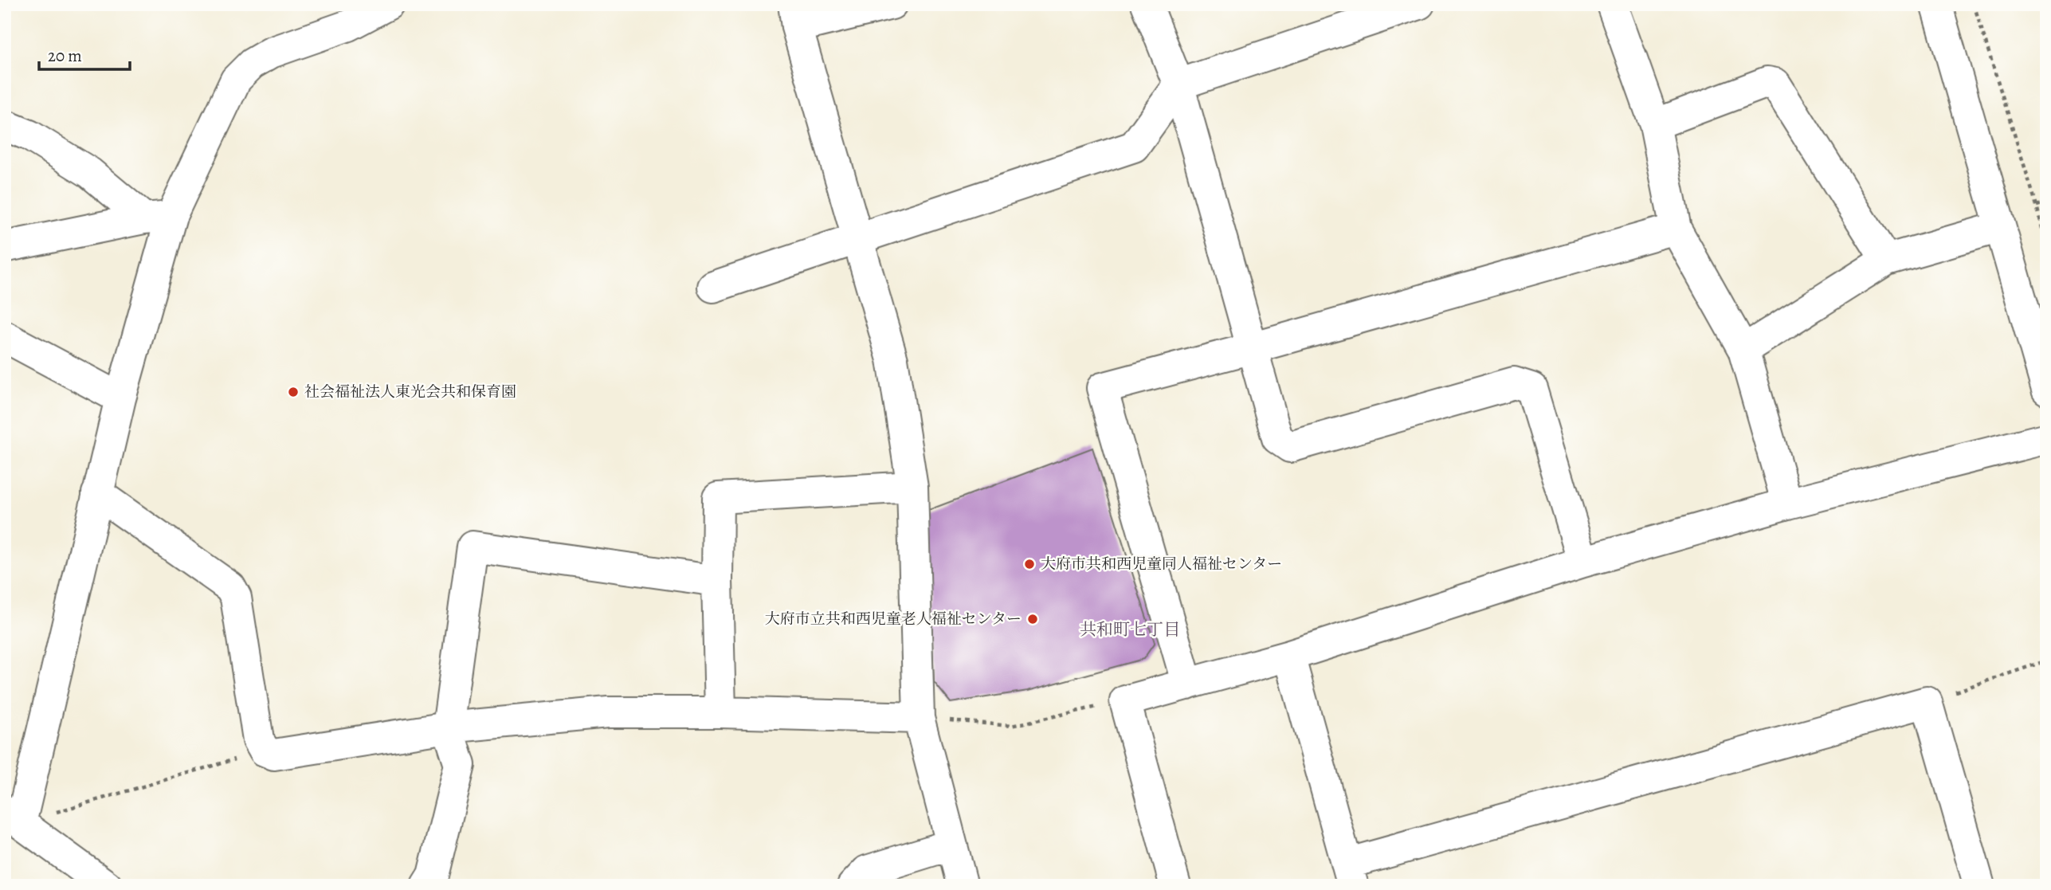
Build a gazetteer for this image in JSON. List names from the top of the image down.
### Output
{
  "districts": ["共和町七丁目"],
  "places": ["社会福祉法人東光会共和保育園", "大府市共和西児童同人福祉センター", "大府市立共和西児童老人福祉センター"],
  "scale_bar": "20 m"
}
